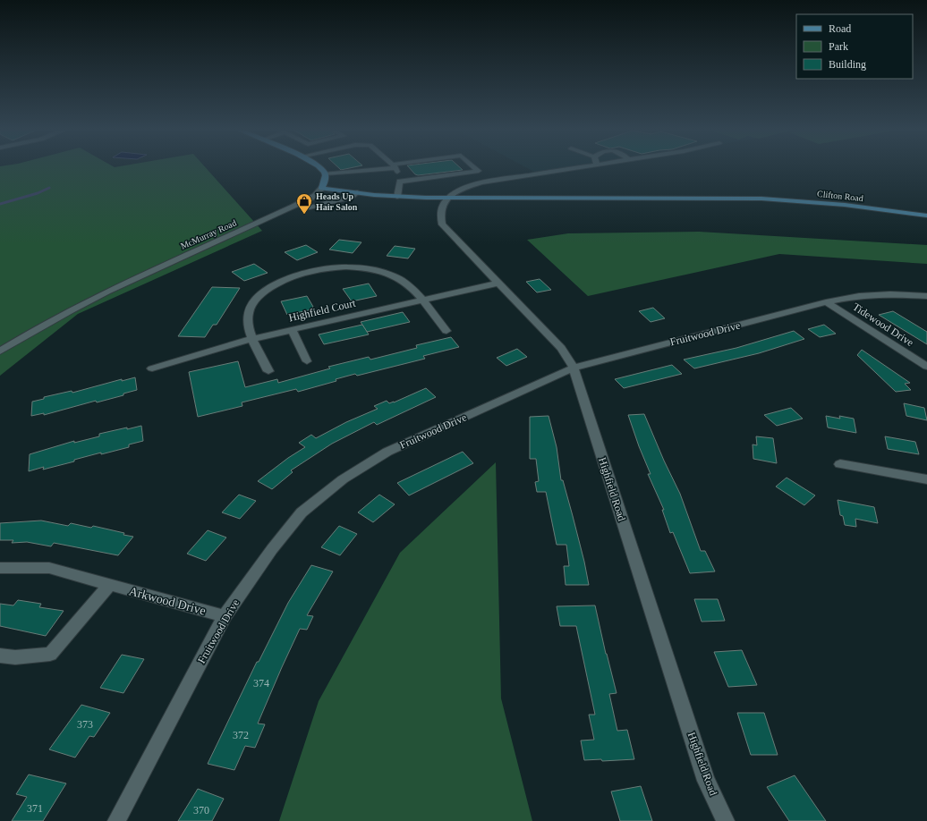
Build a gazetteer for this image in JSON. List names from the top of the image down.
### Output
{
  "streets": {
    "main road": ["Clifton Road"],
    "street": [
      "McMurray Road",
      "Highfield Court",
      "Tidewood Drive",
      "Fruitwood Drive",
      "Highfield Road",
      "Arkwood Drive"
    ]
  },
  "crossings": [
    ["Clifton Road", "McMurray Road"],
    ["Clifton Road", "Highfield Road"],
    ["Highfield Court", "Highfield Road"],
    ["Tidewood Drive", "Fruitwood Drive"],
    ["Fruitwood Drive", "Highfield Road"],
    ["Fruitwood Drive", "Arkwood Drive"]
  ],
  "places": {
    "shop": ["Heads Up Hair Salon"]
  },
  "house_numbers": [
    "374",
    "373",
    "372",
    "371",
    "370"
  ],
  "legend": ["Road", "Park", "Building"]
}
